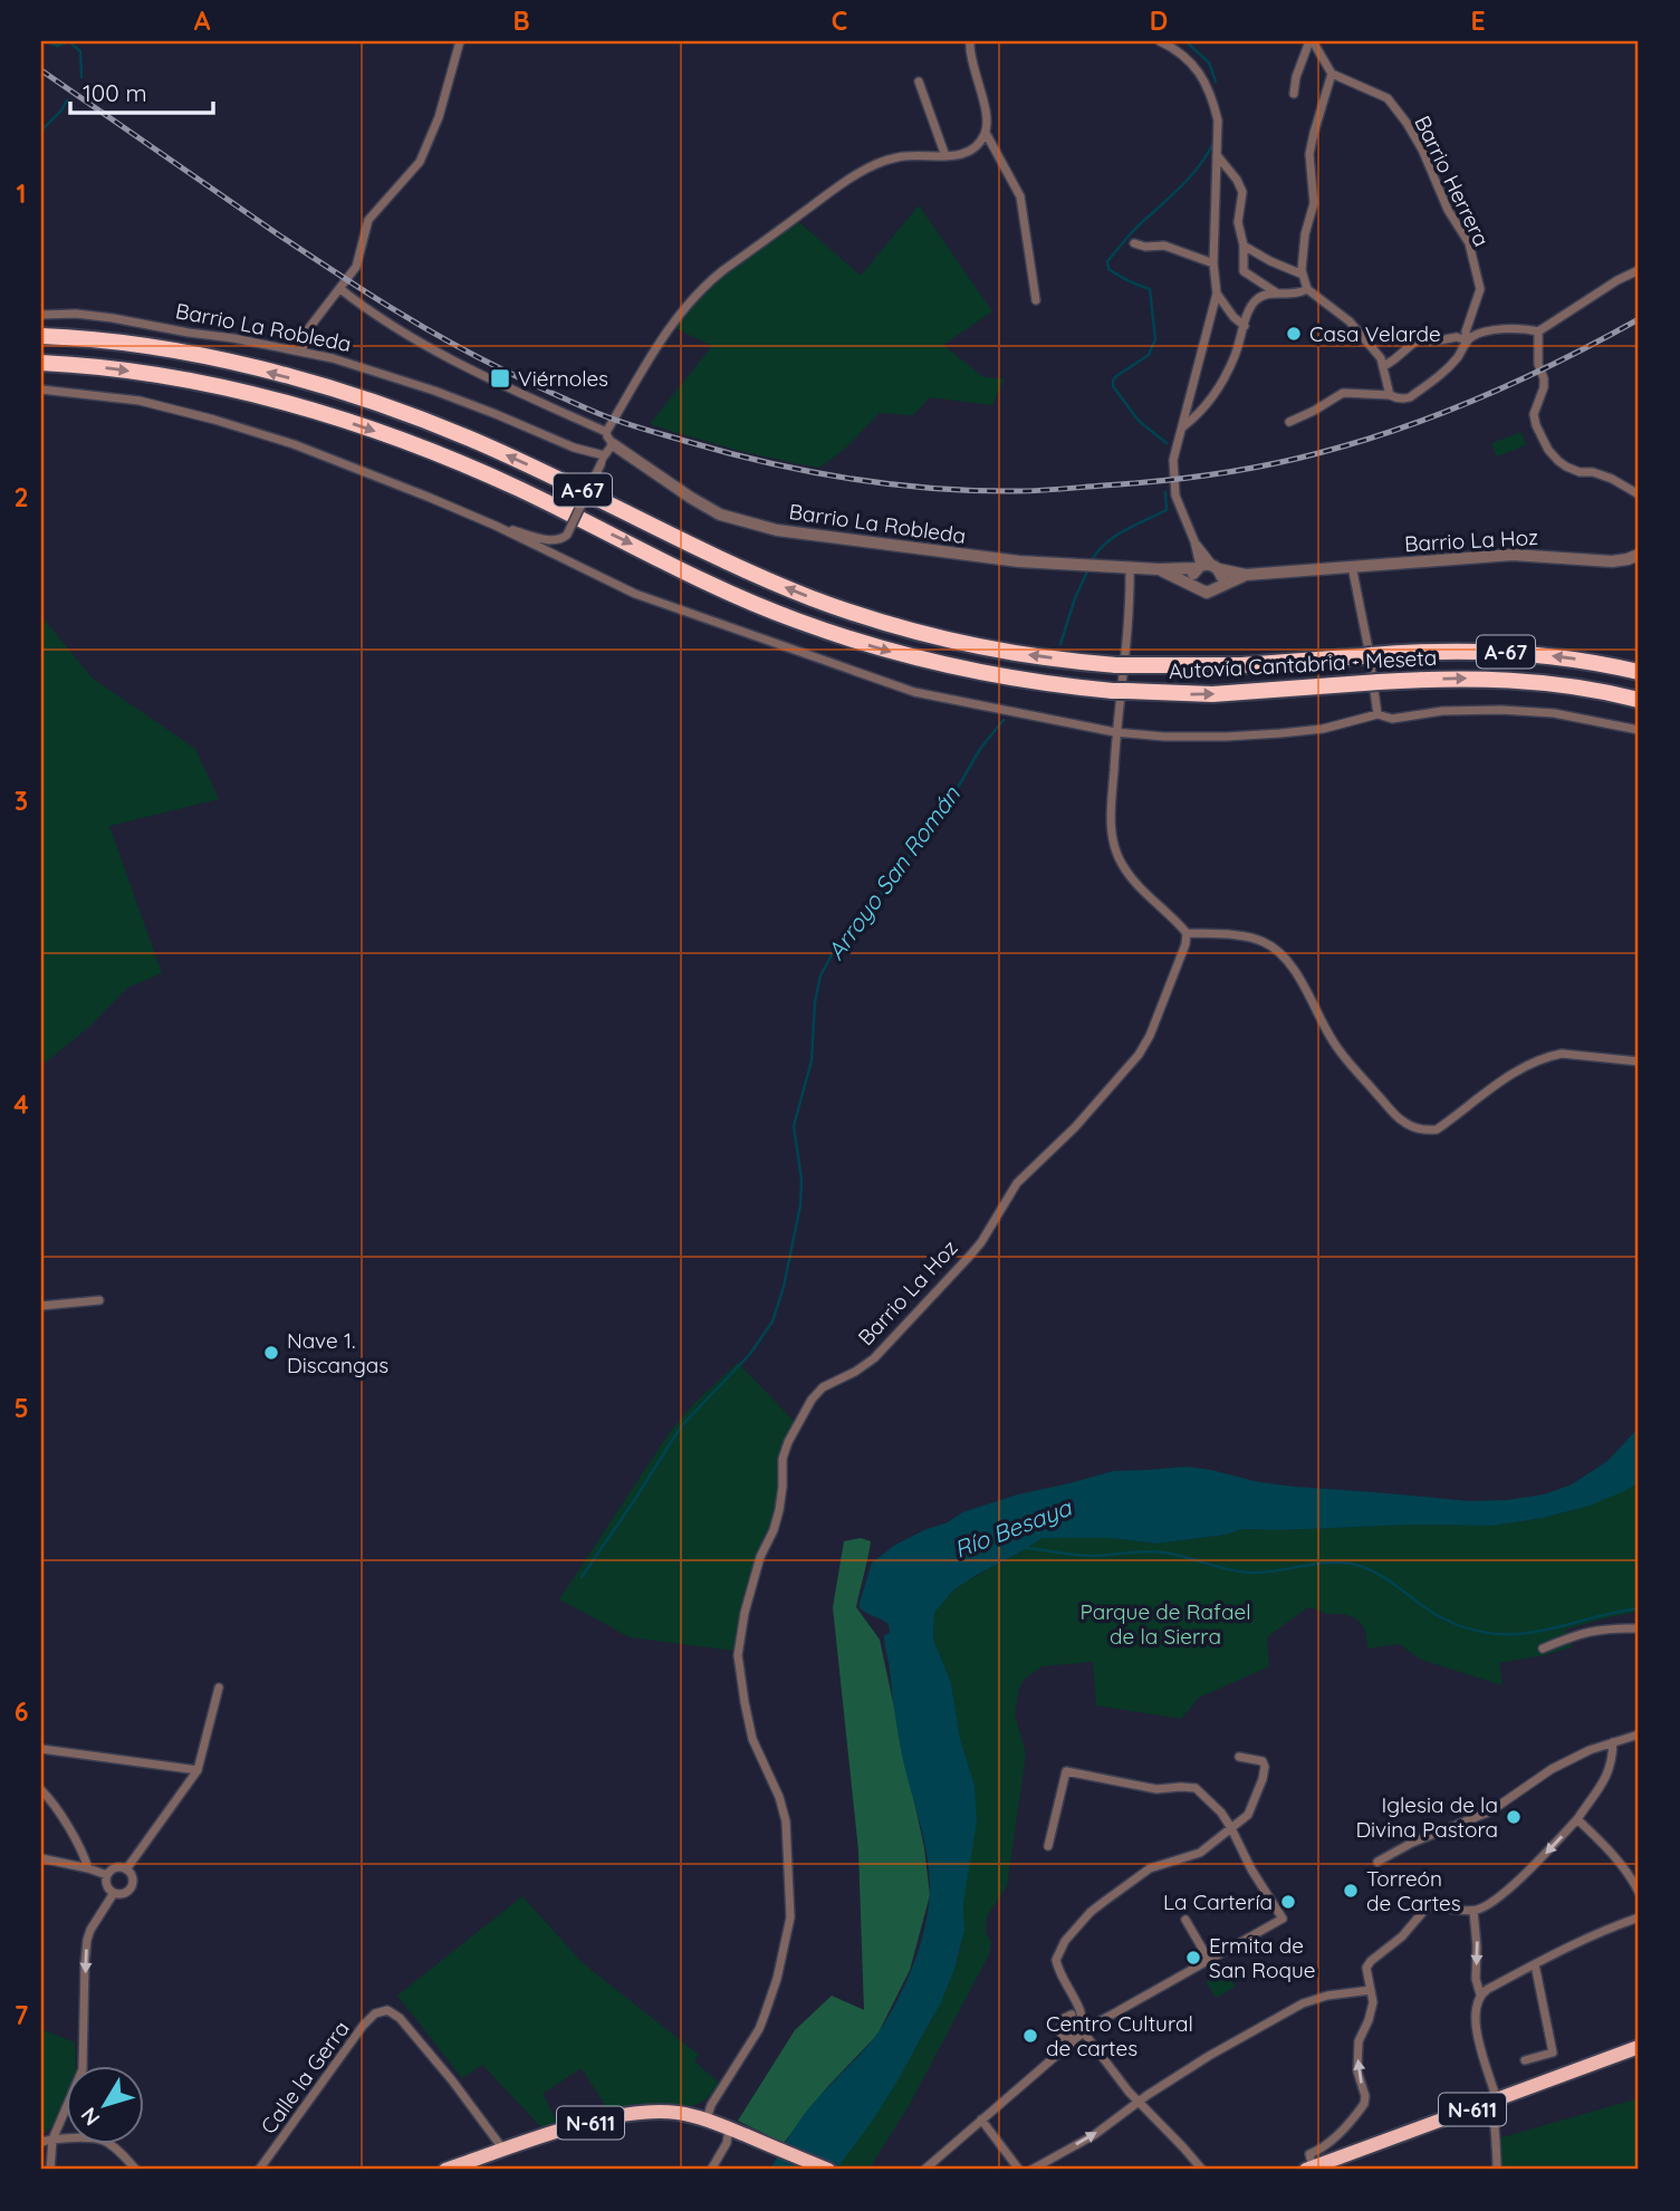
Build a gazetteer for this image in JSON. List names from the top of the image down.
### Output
{
  "streets": {
    "highway": ["A-67", "Autovía Cantabria - Meseta", "N-611"],
    "street": [
      "Barrio Herrera",
      "Barrio La Robleda",
      "Barrio La Hoz",
      "Calle la Gerra"
    ]
  },
  "crossings": [
    ["Barrio La Robleda", "Barrio La Hoz"],
    ["Barrio La Hoz", "N-611"],
    ["Calle la Gerra", "N-611"]
  ],
  "water": ["Arroyo San Román", "Río Besaya"],
  "parks": ["Parque de Rafael de la Sierra"],
  "places": {
    "other": [
      "Casa Velarde",
      "Nave 1. Discangas",
      "Iglesia de la Divina Pastora",
      "Torreón de Cartes",
      "La Cartería",
      "Ermita de San Roque",
      "Centro Cultural de cartes"
    ],
    "transit": ["Viérnoles"]
  },
  "scale_bar": "100 m",
  "north": "bottom left",
  "grid": {
    "columns": [
      "A",
      "B",
      "C",
      "D",
      "E"
    ],
    "rows": [
      "1",
      "2",
      "3",
      "4",
      "5",
      "6",
      "7"
    ]
  }
}
